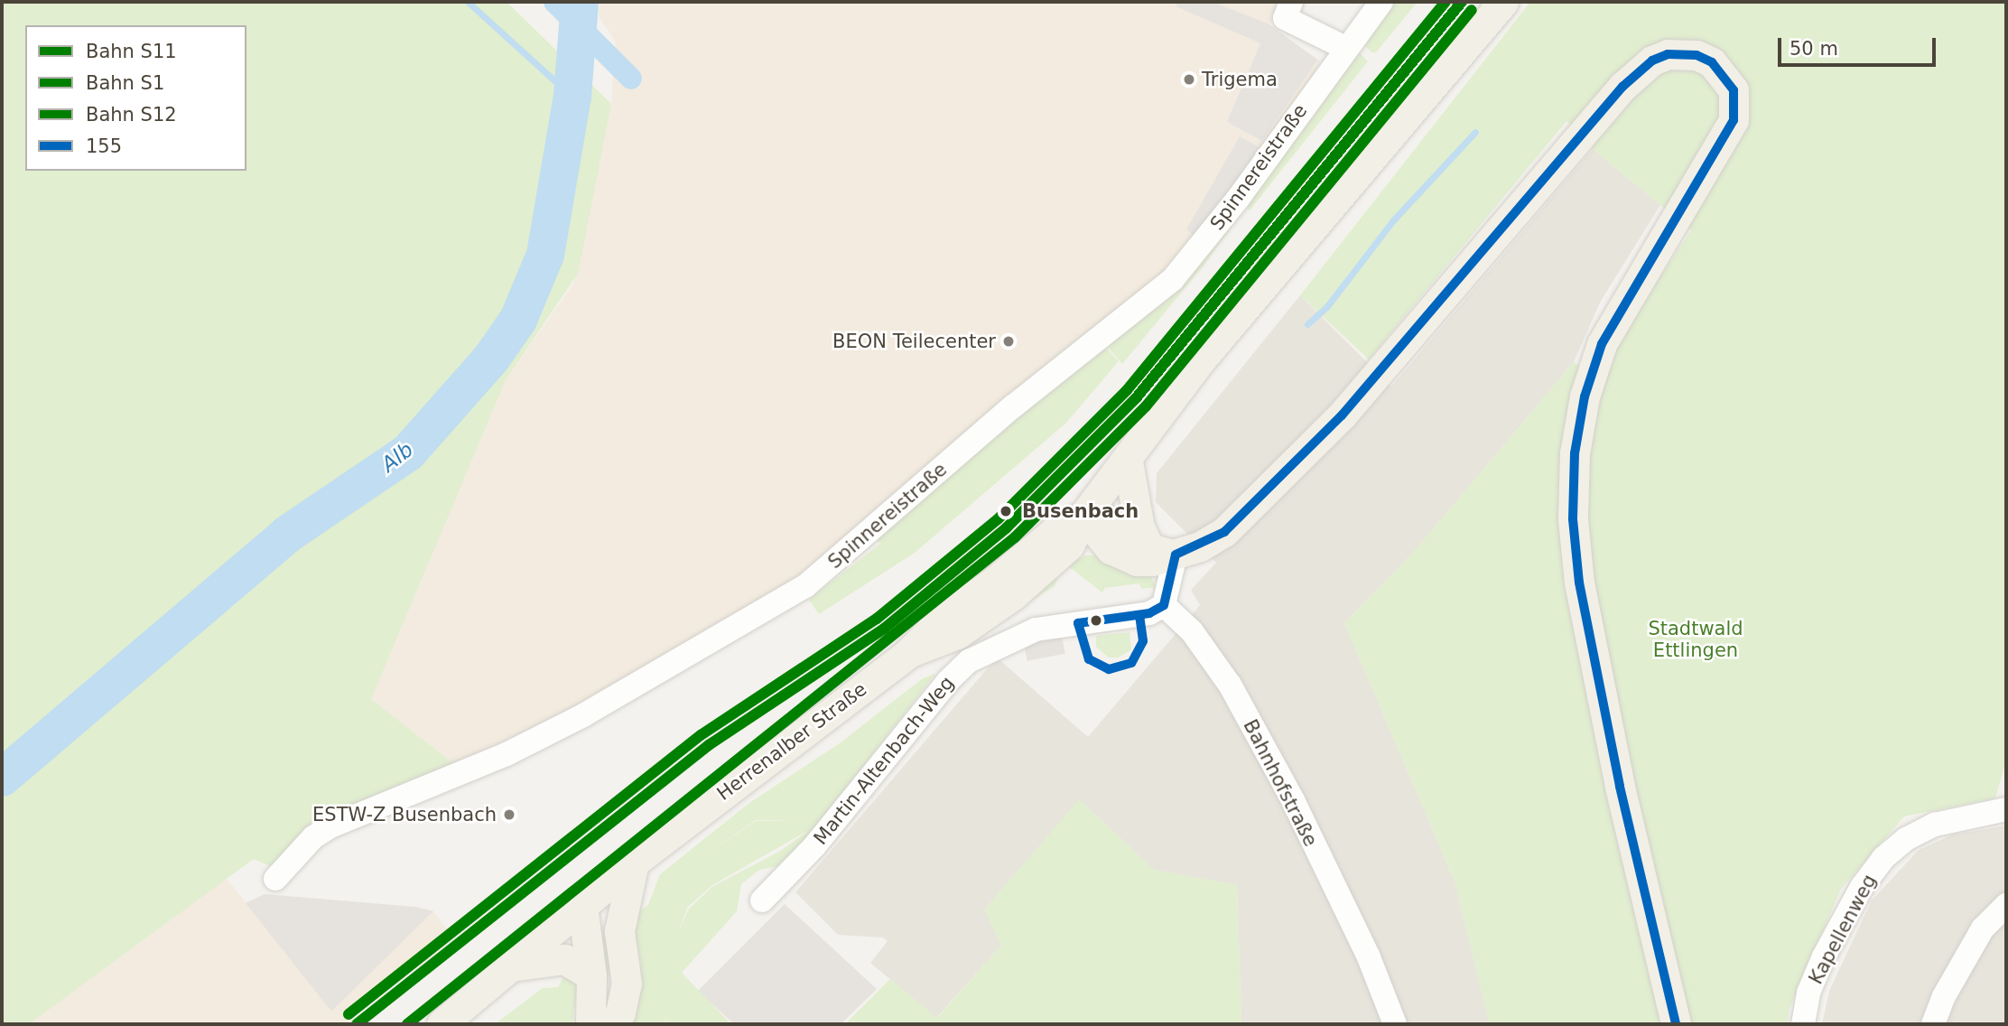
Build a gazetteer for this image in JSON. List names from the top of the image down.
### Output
{
  "streets": {
    "main road": ["Herrenalber Straße"],
    "street": [
      "Spinnereistraße",
      "Martin-Altenbach-Weg",
      "Bahnhofstraße",
      "Kapellenweg"
    ]
  },
  "crossings": [
    ["Martin-Altenbach-Weg", "Bahnhofstraße"]
  ],
  "water": ["Alb"],
  "parks": ["Stadtwald Ettlingen"],
  "places": [
    "Trigema",
    "BEON Teilecenter",
    "Busenbach",
    "ESTW-Z Busenbach"
  ],
  "lines": [
    "rail line S11",
    "rail line S12",
    "rail line S1",
    "transit line 155"
  ],
  "legend": [
    "Bahn S11",
    "Bahn S1",
    "Bahn S12",
    "155"
  ],
  "scale_bar": "50 m"
}
